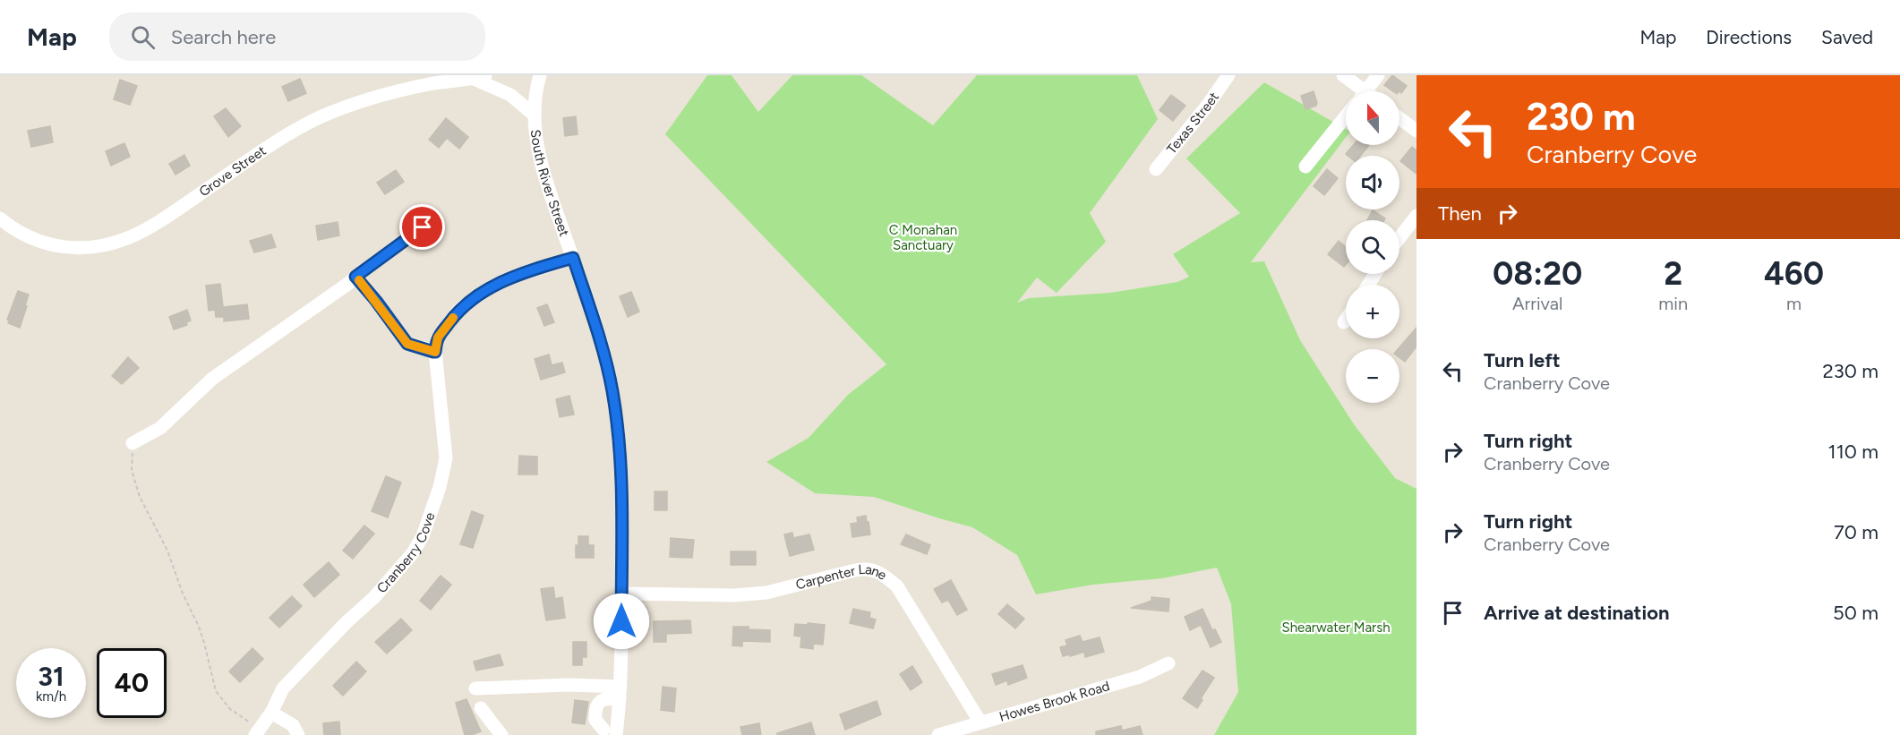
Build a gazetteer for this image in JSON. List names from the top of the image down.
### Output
{
  "streets": {
    "street": [
      "Texas Street",
      "Grove Street",
      "South River Street",
      "Cranberry Cove",
      "Carpenter Lane",
      "Howes Brook Road"
    ]
  },
  "crossings": [
    ["Grove Street", "South River Street"],
    ["South River Street", "Cranberry Cove"],
    ["South River Street", "Carpenter Lane"],
    ["Carpenter Lane", "Howes Brook Road"]
  ],
  "parks": ["C Monahan Sanctuary", "Shearwater Marsh"],
  "north": "top",
  "page": {
    "header": "Map",
    "search": "Search here",
    "nav": ["Map", "Directions", "Saved"],
    "turn": ["230 m", "Cranberry Cove"],
    "map_buttons": ["+", "−"],
    "then": "Then",
    "eta": [
      "08:20",
      "Arrival",
      "2",
      "min",
      "460",
      "m"
    ],
    "list": [
      {
        "name": "Turn left",
        "note": "Cranberry Cove",
        "value": "230 m"
      },
      {
        "name": "Turn right",
        "note": "Cranberry Cove",
        "value": "110 m"
      },
      {
        "name": "Turn right",
        "note": "Cranberry Cove",
        "value": "70 m"
      },
      {
        "name": "Arrive at destination",
        "value": "50 m"
      }
    ],
    "speed": "31 km/h",
    "limit": "40"
  }
}
